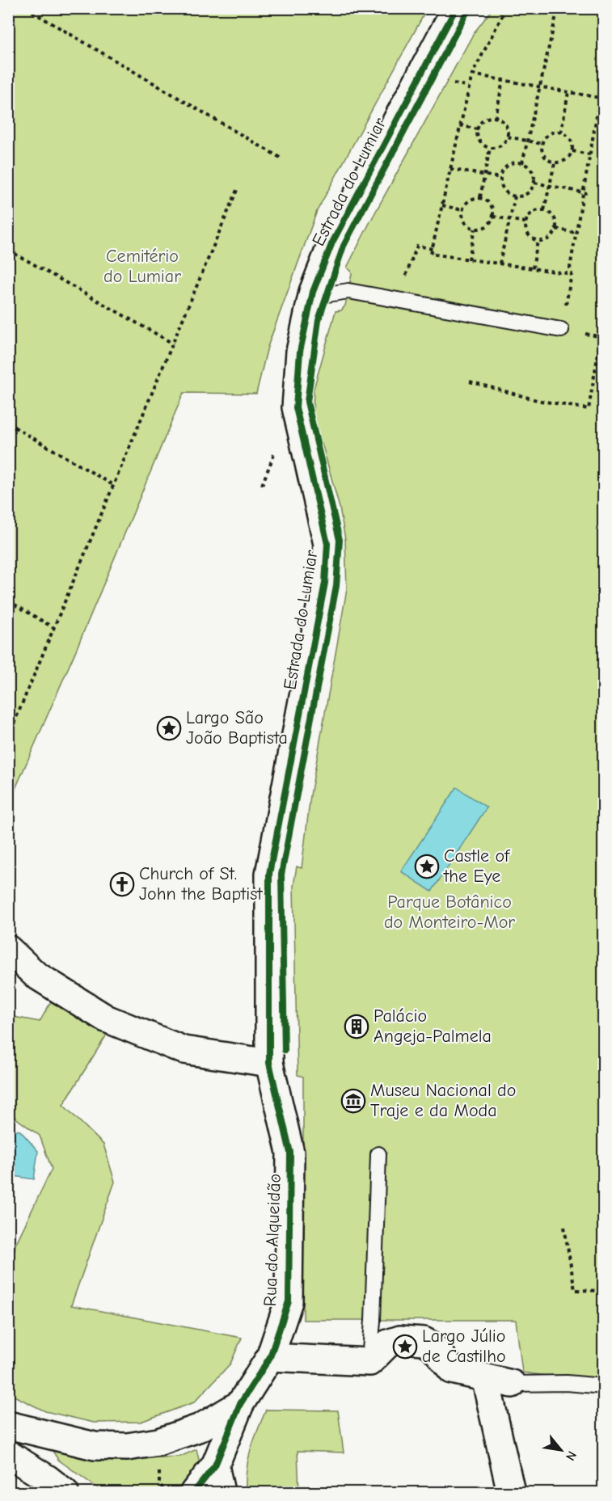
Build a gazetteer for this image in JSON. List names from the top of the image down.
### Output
{
  "streets": {
    "main road": ["Estrada do Lumiar", "Rua do Alqueidão"]
  },
  "crossings": [
    ["Estrada do Lumiar", "Rua do Alqueidão"]
  ],
  "parks": ["Cemitério do Lumiar", "Parque Botânico do Monteiro-Mor"],
  "places": {
    "place": ["Largo São João Baptista", "Castle of the Eye", "Largo Júlio de Castilho"],
    "church": ["Church of St. John the Baptist"],
    "building": ["Palácio Angeja-Palmela"],
    "museum": ["Museu Nacional do Traje e da Moda"]
  },
  "north": "bottom right"
}
